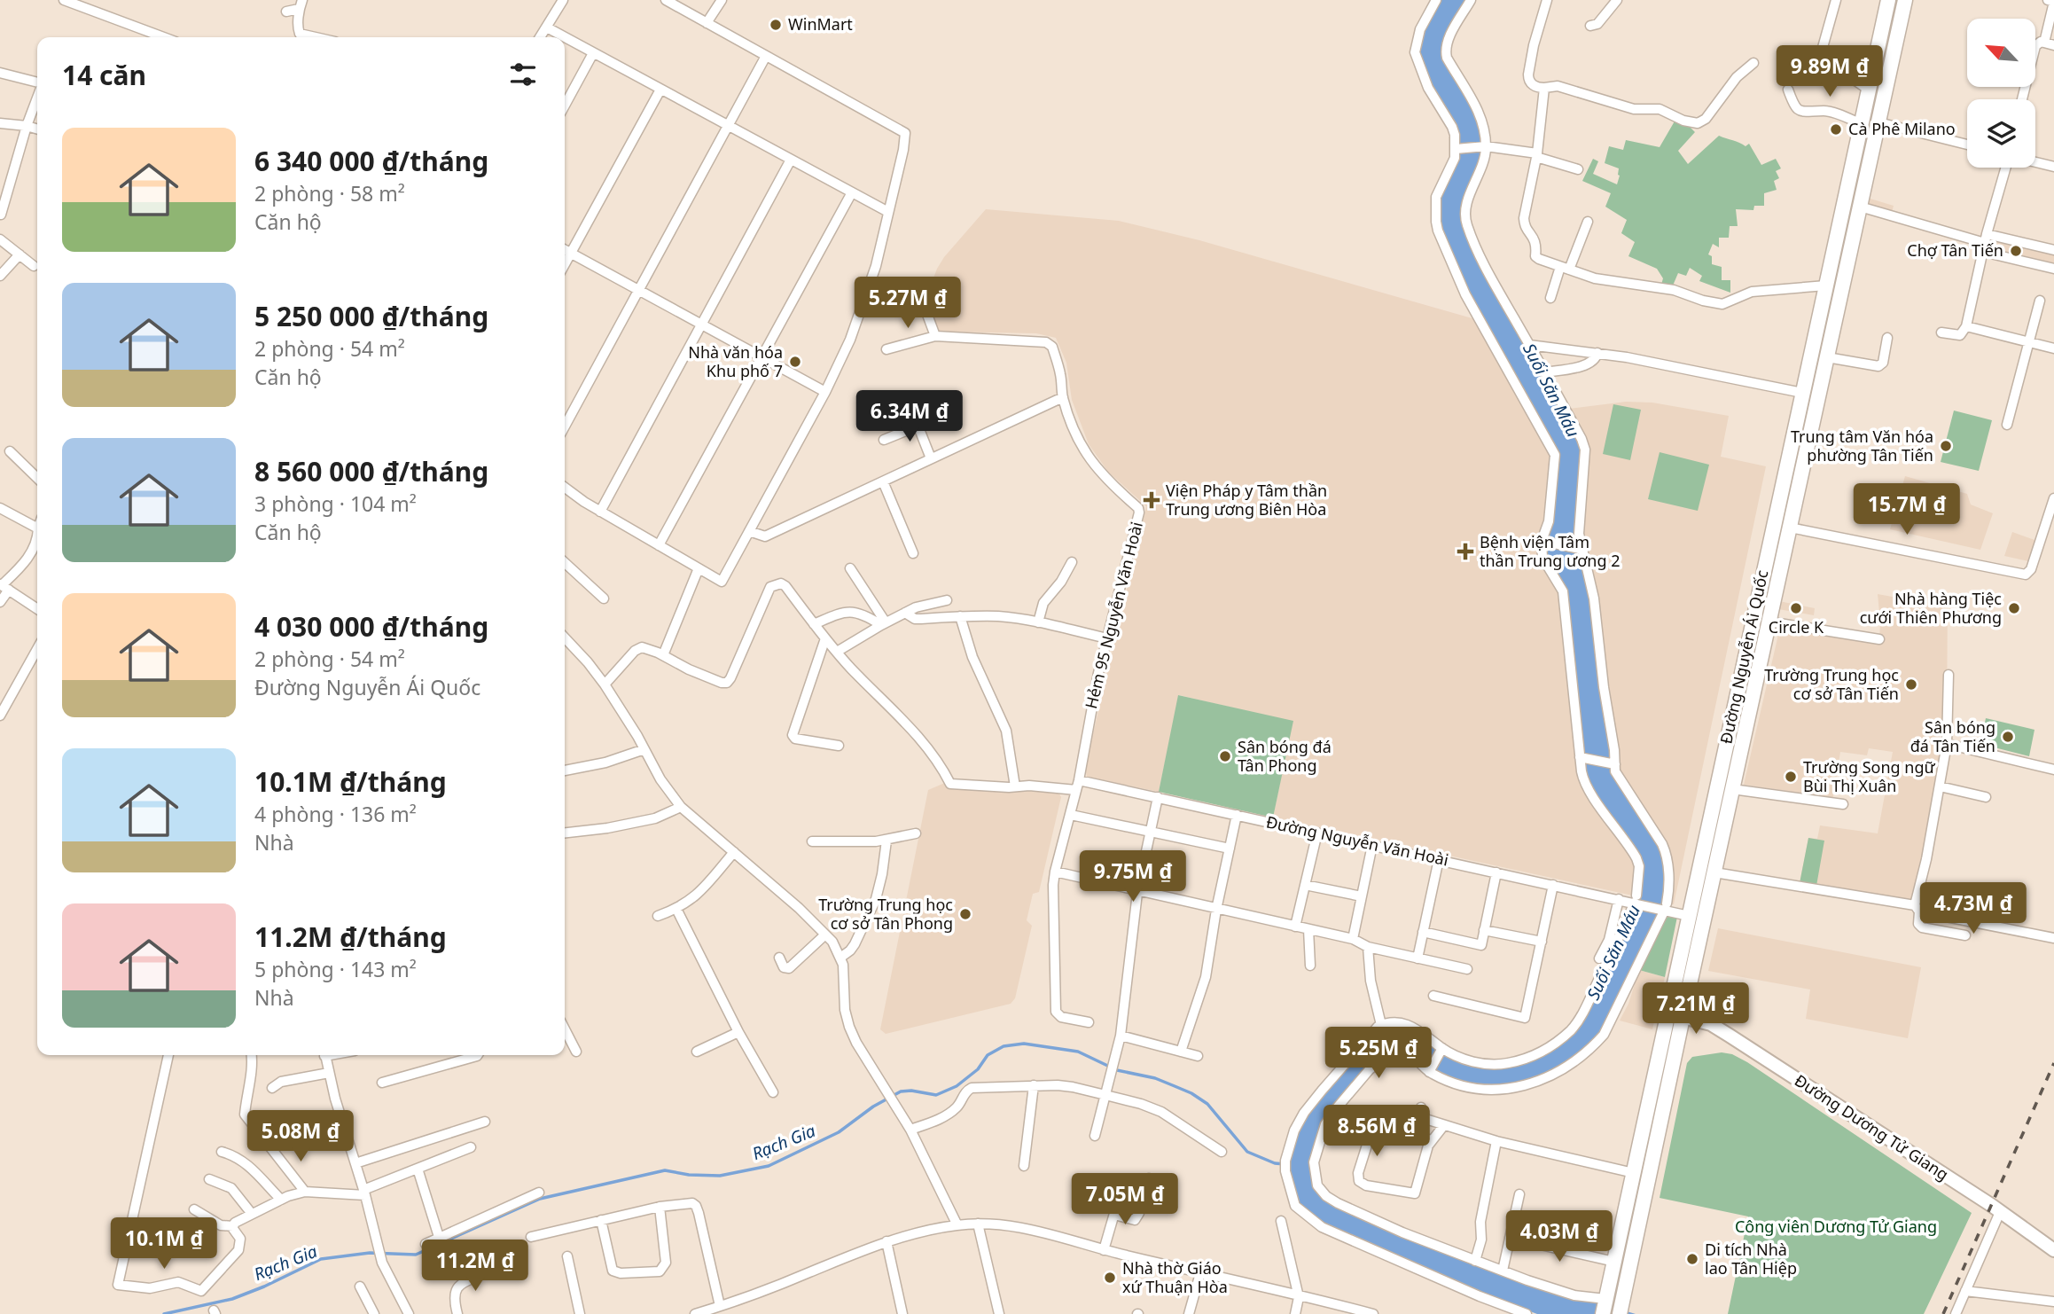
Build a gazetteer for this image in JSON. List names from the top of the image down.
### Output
{
  "streets": {
    "main road": ["Đường Nguyễn Ái Quốc", "Đường Dương Tử Giang"],
    "street": ["Hẻm 95 Nguyễn Văn Hoài", "Đường Nguyễn Văn Hoài"]
  },
  "crossings": [
    ["Hẻm 95 Nguyễn Văn Hoài", "Đường Nguyễn Văn Hoài"],
    ["Đường Nguyễn Ái Quốc", "Đường Dương Tử Giang"]
  ],
  "water": ["Suối Săn Máu", "Rạch Gia"],
  "parks": ["Công viên Dương Tử Giang"],
  "places": {
    "other": [
      "WinMart",
      "Cà Phê Milano",
      "Chợ Tân Tiến",
      "Nhà văn hóa Khu phố 7",
      "Trung tâm Văn hóa phường Tân Tiến",
      "Circle K",
      "Nhà hàng Tiệc cưới Thiên Phương",
      "Trường Trung học cơ sở Tân Tiến",
      "Sân bóng đá Tân Tiến",
      "Sân bóng đá Tân Phong",
      "Trường Song ngữ Bùi Thị Xuân",
      "Trường Trung học cơ sở Tân Phong",
      "Di tích Nhà lao Tân Hiệp",
      "Nhà thờ Giáo xứ Thuận Hòa"
    ],
    "health": ["Viện Pháp y Tâm thần Trung ương Biên Hòa", "Bệnh viện Tâm thần Trung ương 2"]
  },
  "north": "top left",
  "page": {
    "heading": "14 căn",
    "price": [
      "9.89M ₫",
      "5.27M ₫",
      "6.34M ₫",
      "15.7M ₫",
      "9.75M ₫",
      "4.73M ₫",
      "7.21M ₫",
      "5.25M ₫",
      "8.56M ₫",
      "5.08M ₫",
      "7.05M ₫",
      "4.03M ₫",
      "10.1M ₫",
      "11.2M ₫"
    ],
    "list": [
      {
        "name": "6 340 000 ₫/tháng",
        "note": "2 phòng · 58 m² · Căn hộ"
      },
      {
        "name": "5 250 000 ₫/tháng",
        "note": "2 phòng · 54 m² · Căn hộ"
      },
      {
        "name": "8 560 000 ₫/tháng",
        "note": "3 phòng · 104 m² · Căn hộ"
      },
      {
        "name": "4 030 000 ₫/tháng",
        "note": "2 phòng · 54 m² · Đường Nguyễn Ái Quốc"
      },
      {
        "name": "10.1M ₫/tháng",
        "note": "4 phòng · 136 m² · Nhà"
      },
      {
        "name": "11.2M ₫/tháng",
        "note": "5 phòng · 143 m² · Nhà"
      }
    ]
  }
}
